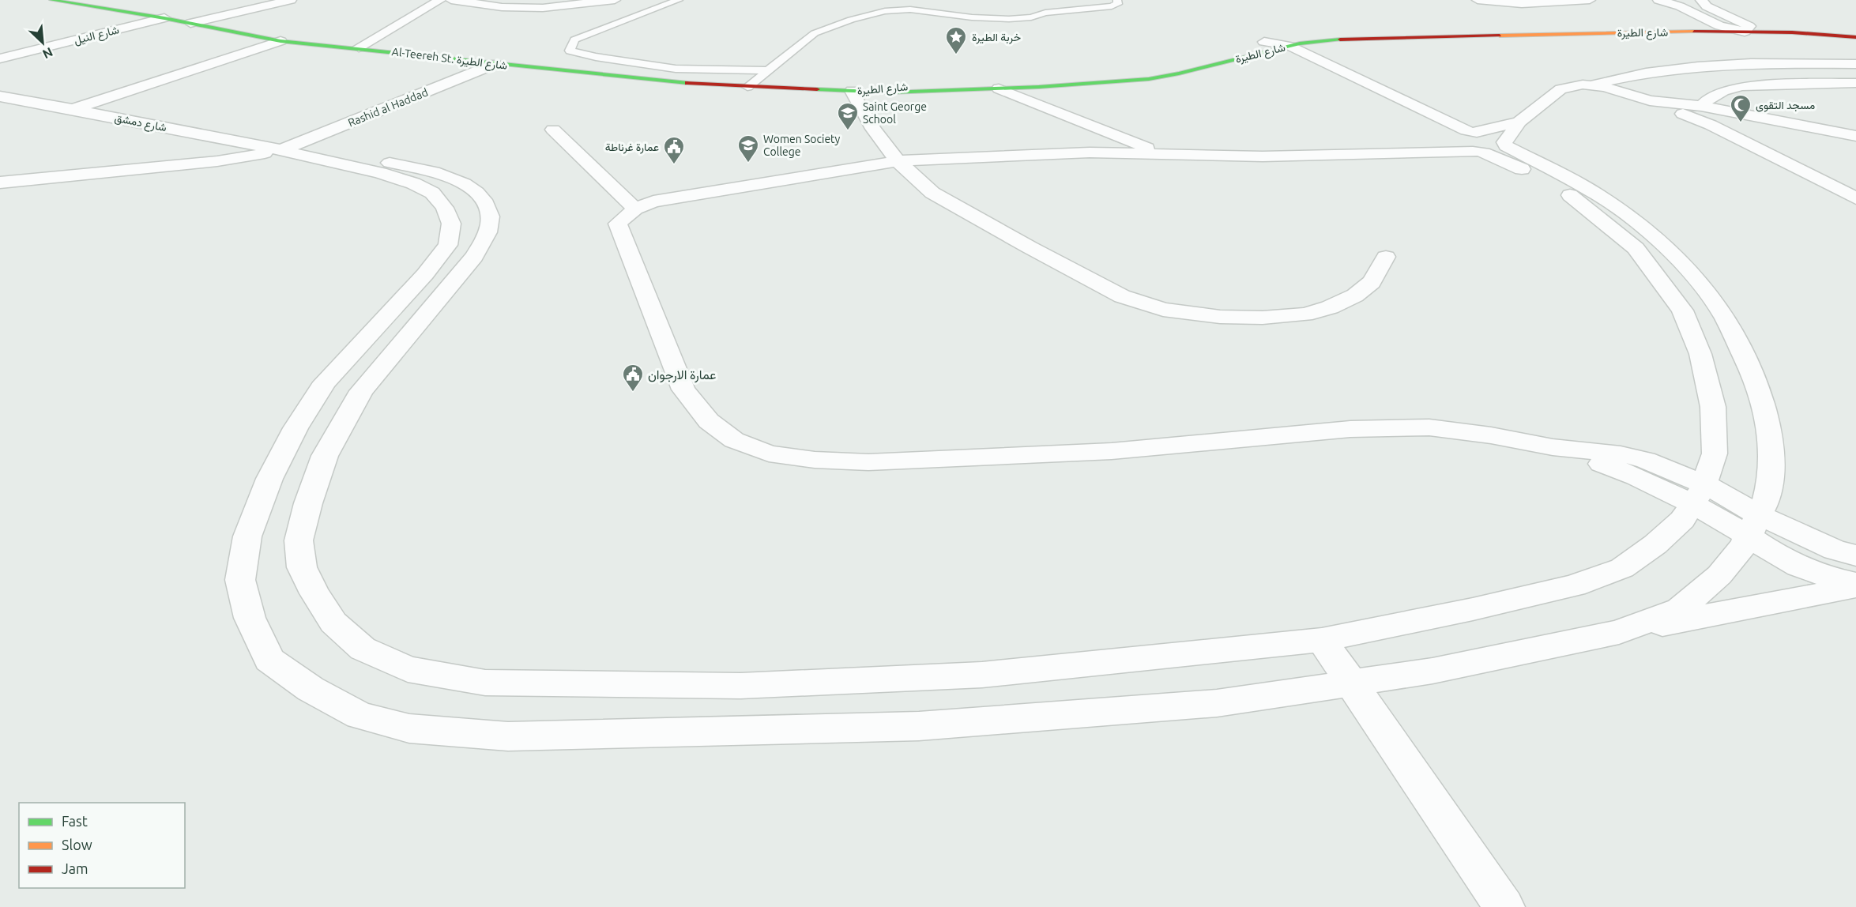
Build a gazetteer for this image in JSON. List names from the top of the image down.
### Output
{
  "streets": {
    "main road": ["شارع الطيرة", "Al-Teereh St. شارع الطيرة"],
    "street": ["شارع النيل", "Rashid al Haddad", "شارع دمشق"]
  },
  "crossings": [
    ["شارع الطيرة", "Al-Teereh St. شارع الطيرة"],
    ["شارع النيل", "Al-Teereh St. شارع الطيرة"],
    ["Al-Teereh St. شارع الطيرة", "Rashid al Haddad"],
    ["Rashid al Haddad", "شارع دمشق"]
  ],
  "places": {
    "place": ["خربة الطيرة"],
    "mosque": ["مسجد التقوى"],
    "school or university": ["Saint George School", "Women Society College"],
    "public building": ["عمارة غرناطة", "عمارة الارجوان"]
  },
  "legend": ["Fast", "Slow", "Jam"],
  "north": "bottom right"
}
